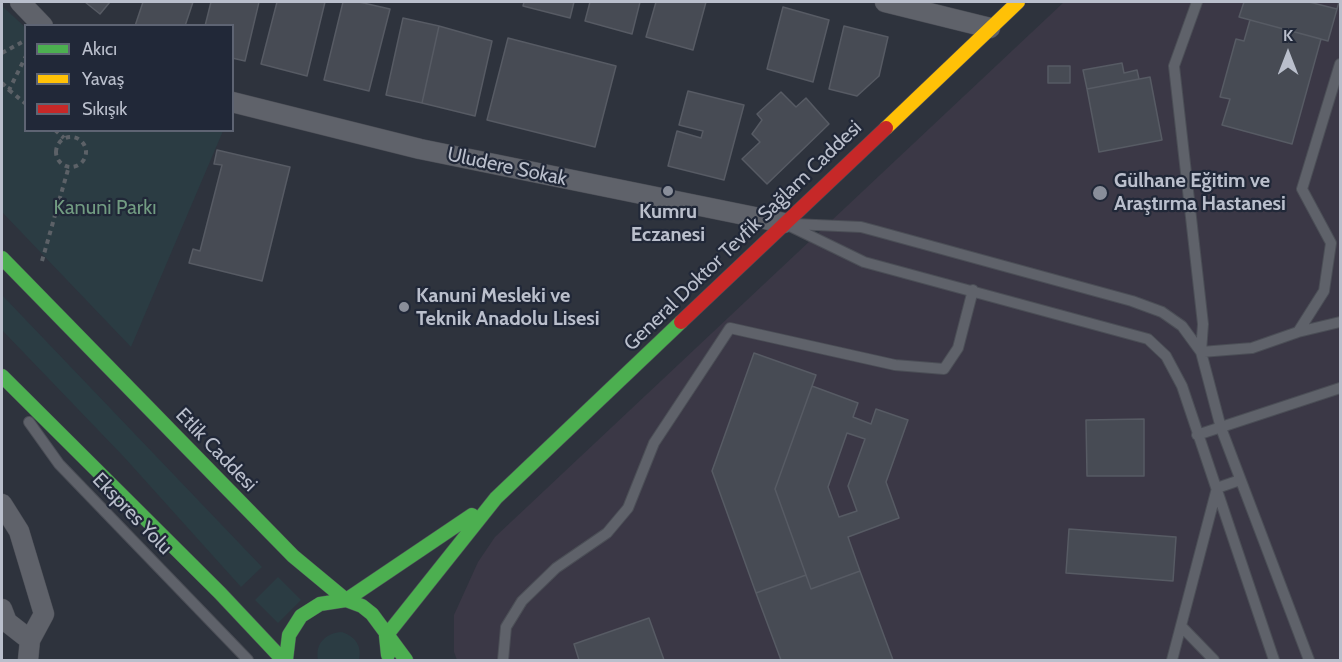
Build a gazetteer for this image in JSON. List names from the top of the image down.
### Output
{
  "streets": {
    "main road": ["General Doktor Tevfik Sağlam Caddesi", "Etlik Caddesi"],
    "street": ["Uludere Sokak"],
    "lane": ["Ekspres Yolu"]
  },
  "crossings": [
    ["Uludere Sokak", "General Doktor Tevfik Sağlam Caddesi"],
    ["General Doktor Tevfik Sağlam Caddesi", "Etlik Caddesi"]
  ],
  "parks": ["Kanuni Parkı"],
  "places": ["Kumru Eczanesi", "Gülhane Eğitim ve Araştırma Hastanesi", "Kanuni Mesleki ve Teknik Anadolu Lisesi"],
  "legend": ["Akıcı", "Yavaş", "Sıkışık"],
  "north": "top"
}
